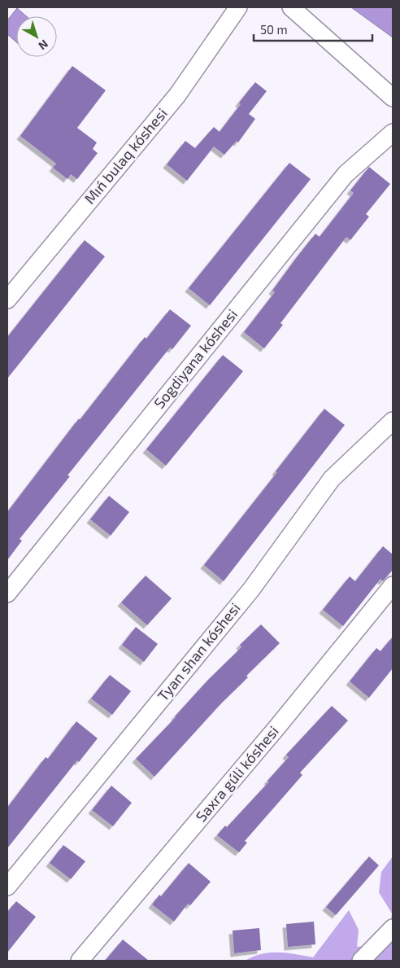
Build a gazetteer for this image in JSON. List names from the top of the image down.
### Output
{
  "streets": {
    "street": [
      "Mıń bulaq kóshesi",
      "Sogdiyana kóshesi",
      "Tyan shan kóshesi",
      "Saxra gúli kóshesi"
    ]
  },
  "scale_bar": "50 m",
  "north": "bottom right"
}
